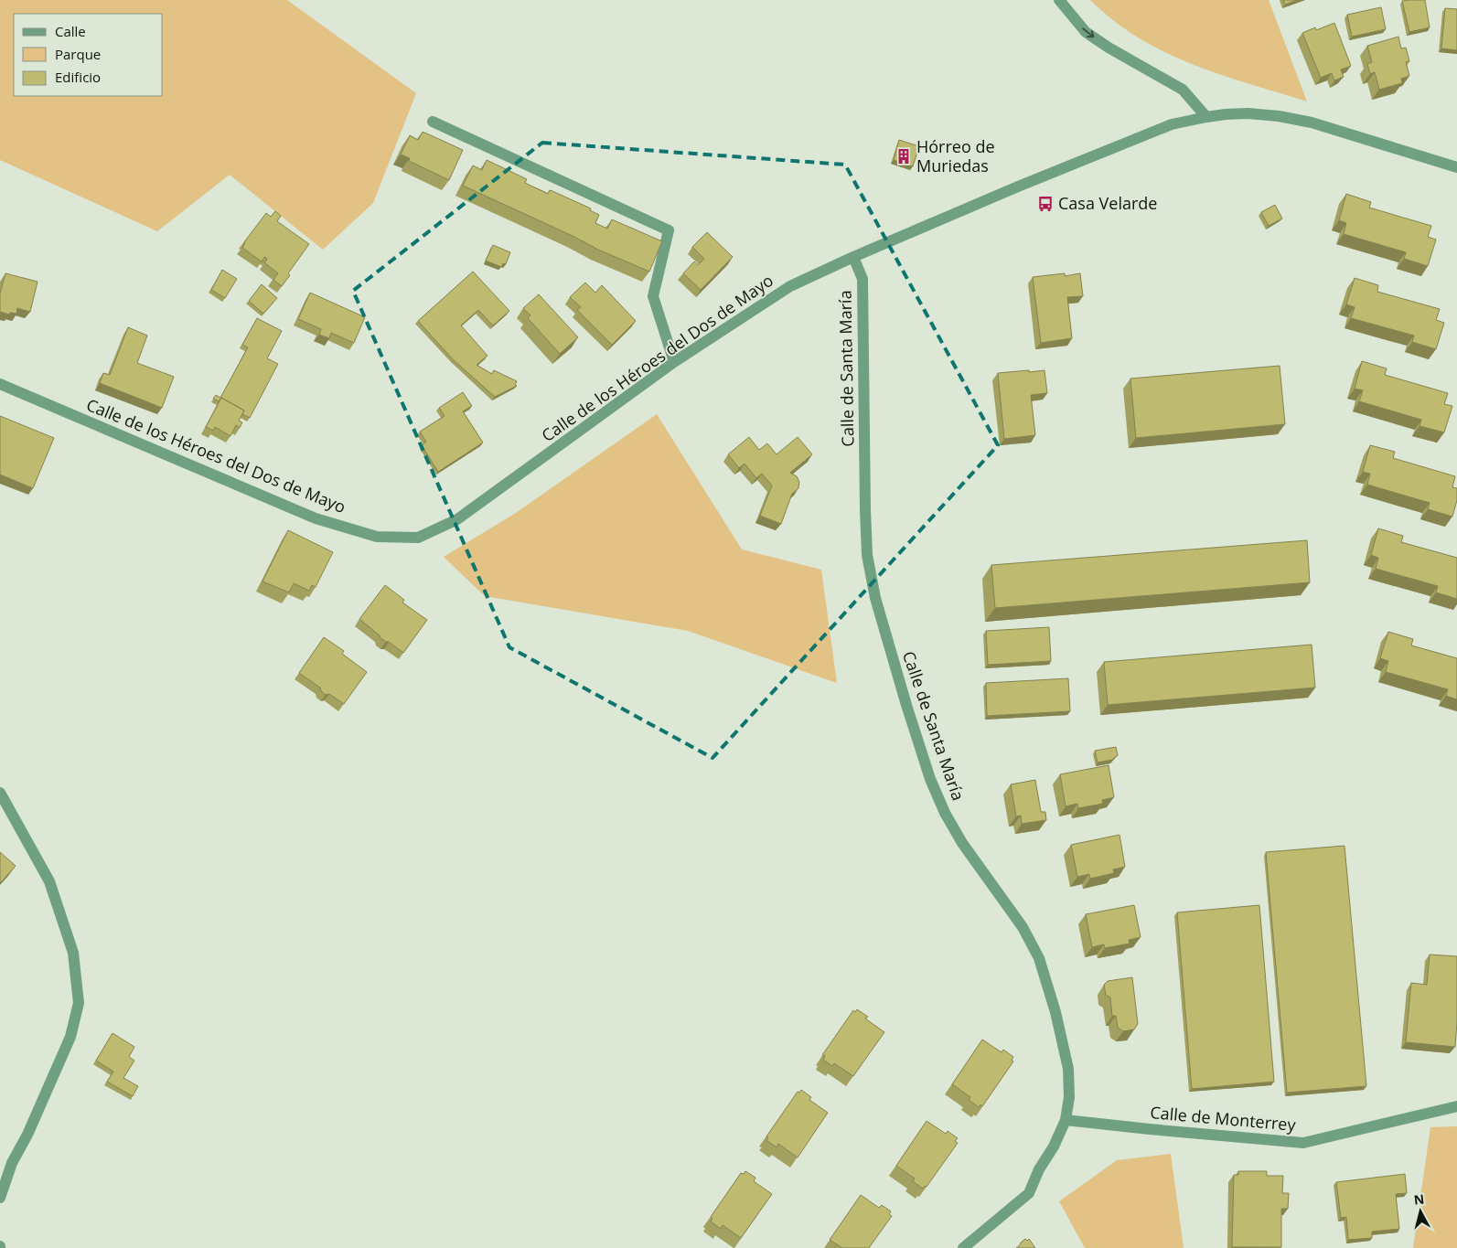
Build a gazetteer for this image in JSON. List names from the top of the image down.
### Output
{
  "streets": {
    "street": ["Calle de los Héroes del Dos de Mayo", "Calle de Santa María", "Calle de Monterrey"]
  },
  "crossings": [
    ["Calle de los Héroes del Dos de Mayo", "Calle de Santa María"],
    ["Calle de Santa María", "Calle de Monterrey"]
  ],
  "places": {
    "building": ["Hórreo de Muriedas"],
    "bus stop": ["Casa Velarde"]
  },
  "legend": ["Calle", "Parque", "Edificio"],
  "north": "top"
}
